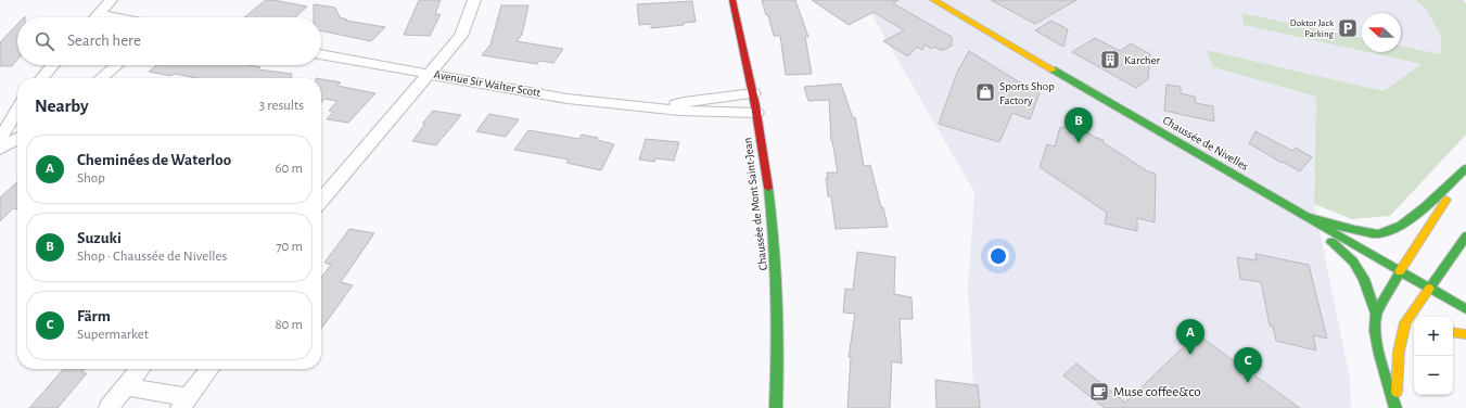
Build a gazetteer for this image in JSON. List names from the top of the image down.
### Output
{
  "streets": {
    "main road": ["Chaussée de Nivelles", "Chaussée de Mont Saint-Jean"],
    "street": ["Avenue Sir Walter Scott"]
  },
  "crossings": [
    ["Avenue Sir Walter Scott", "Chaussée de Mont Saint-Jean"]
  ],
  "places": {
    "parking": ["Doktor Jack Parking"],
    "building": ["Karcher"],
    "shop": ["Sports Shop Factory"],
    "cafe": ["Muse coffee&co"]
  },
  "north": "left",
  "page": {
    "search": "Search here",
    "heading": ["Nearby", "3 results"],
    "pins": ["B", "A", "C"],
    "list": [
      {
        "mark": "A",
        "name": "Cheminées de Waterloo",
        "note": "Shop",
        "value": "60 m"
      },
      {
        "mark": "B",
        "name": "Suzuki",
        "note": "Shop · Chaussée de Nivelles",
        "value": "70 m"
      },
      {
        "mark": "C",
        "name": "Färm",
        "note": "Supermarket",
        "value": "80 m"
      }
    ],
    "map_buttons": ["+", "−"]
  }
}
